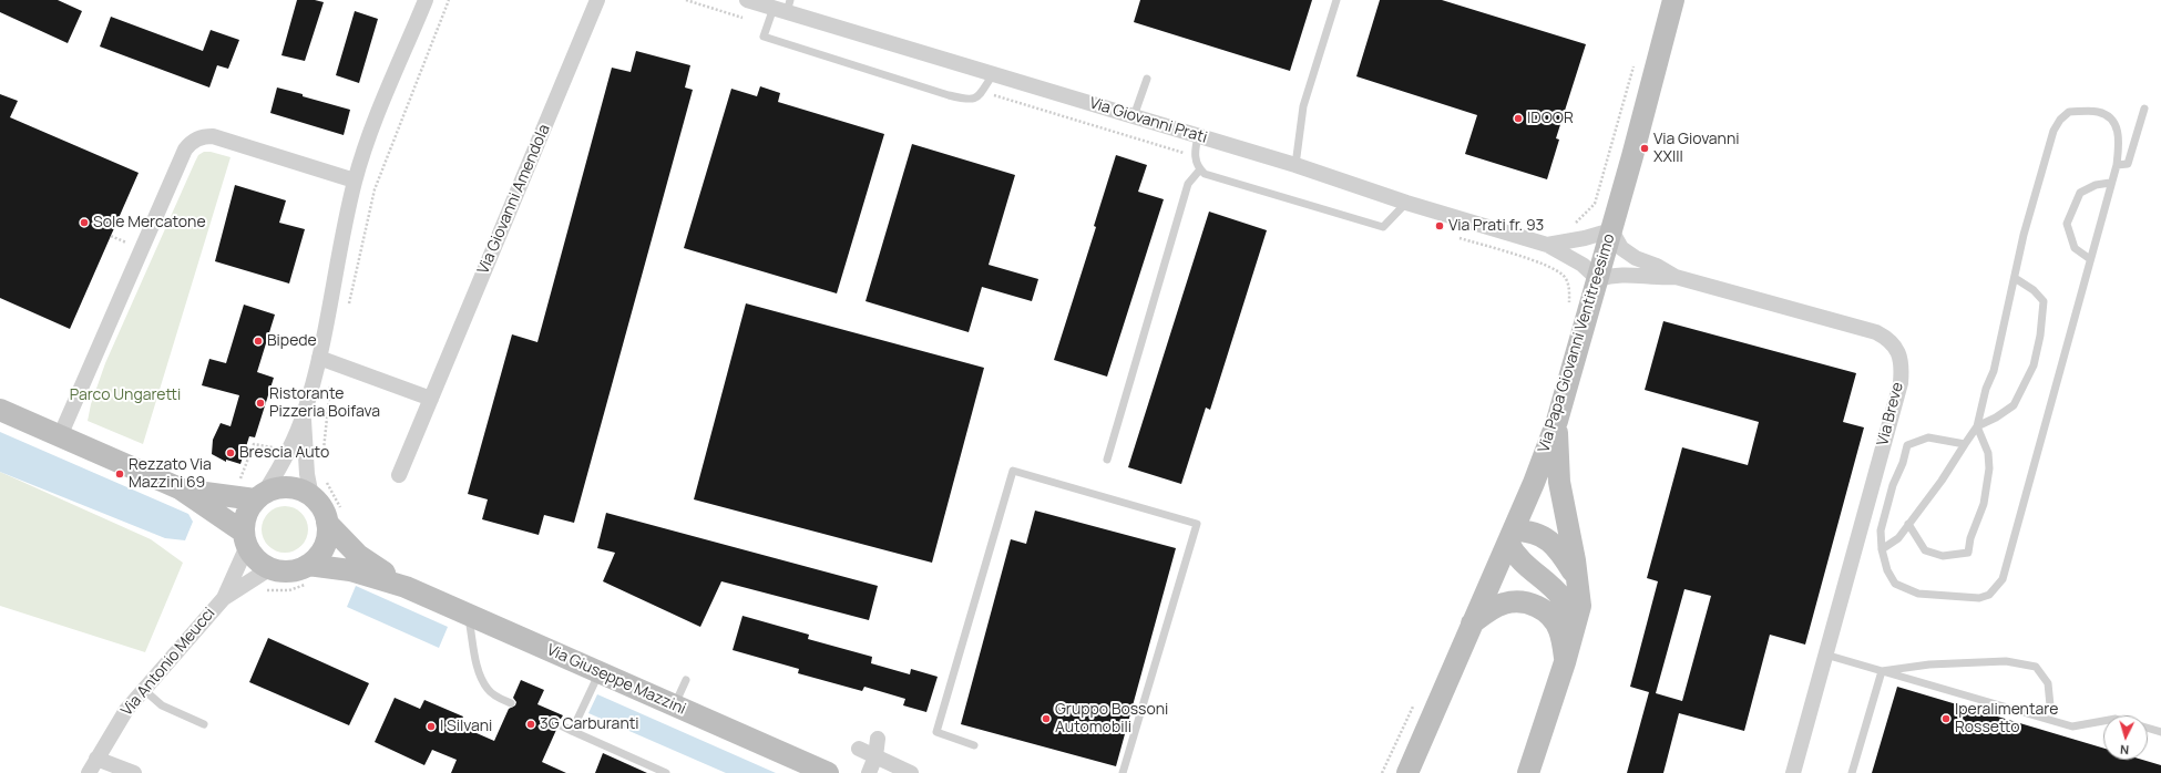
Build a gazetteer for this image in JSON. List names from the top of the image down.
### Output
{
  "streets": {
    "street": [
      "Via Giovanni Prati",
      "Via Giovanni Amendola",
      "Via Papa Giovanni Ventitreesimo",
      "Via Breve",
      "Via Antonio Meucci",
      "Via Giuseppe Mazzini"
    ]
  },
  "crossings": [
    ["Via Giovanni Prati", "Via Papa Giovanni Ventitreesimo"],
    ["Via Antonio Meucci", "Via Giuseppe Mazzini"]
  ],
  "parks": ["Parco Ungaretti"],
  "places": [
    "IDOOR",
    "Via Giovanni XXIII",
    "Sole Mercatone",
    "Via Prati fr. 93",
    "Bipede",
    "Ristorante Pizzeria Boifava",
    "Brescia Auto",
    "Rezzato Via Mazzini 69",
    "Gruppo Bossoni Automobili",
    "Iperalimentare Rossetto",
    "3G Carburanti",
    "I Silvani"
  ],
  "north": "bottom"
}
